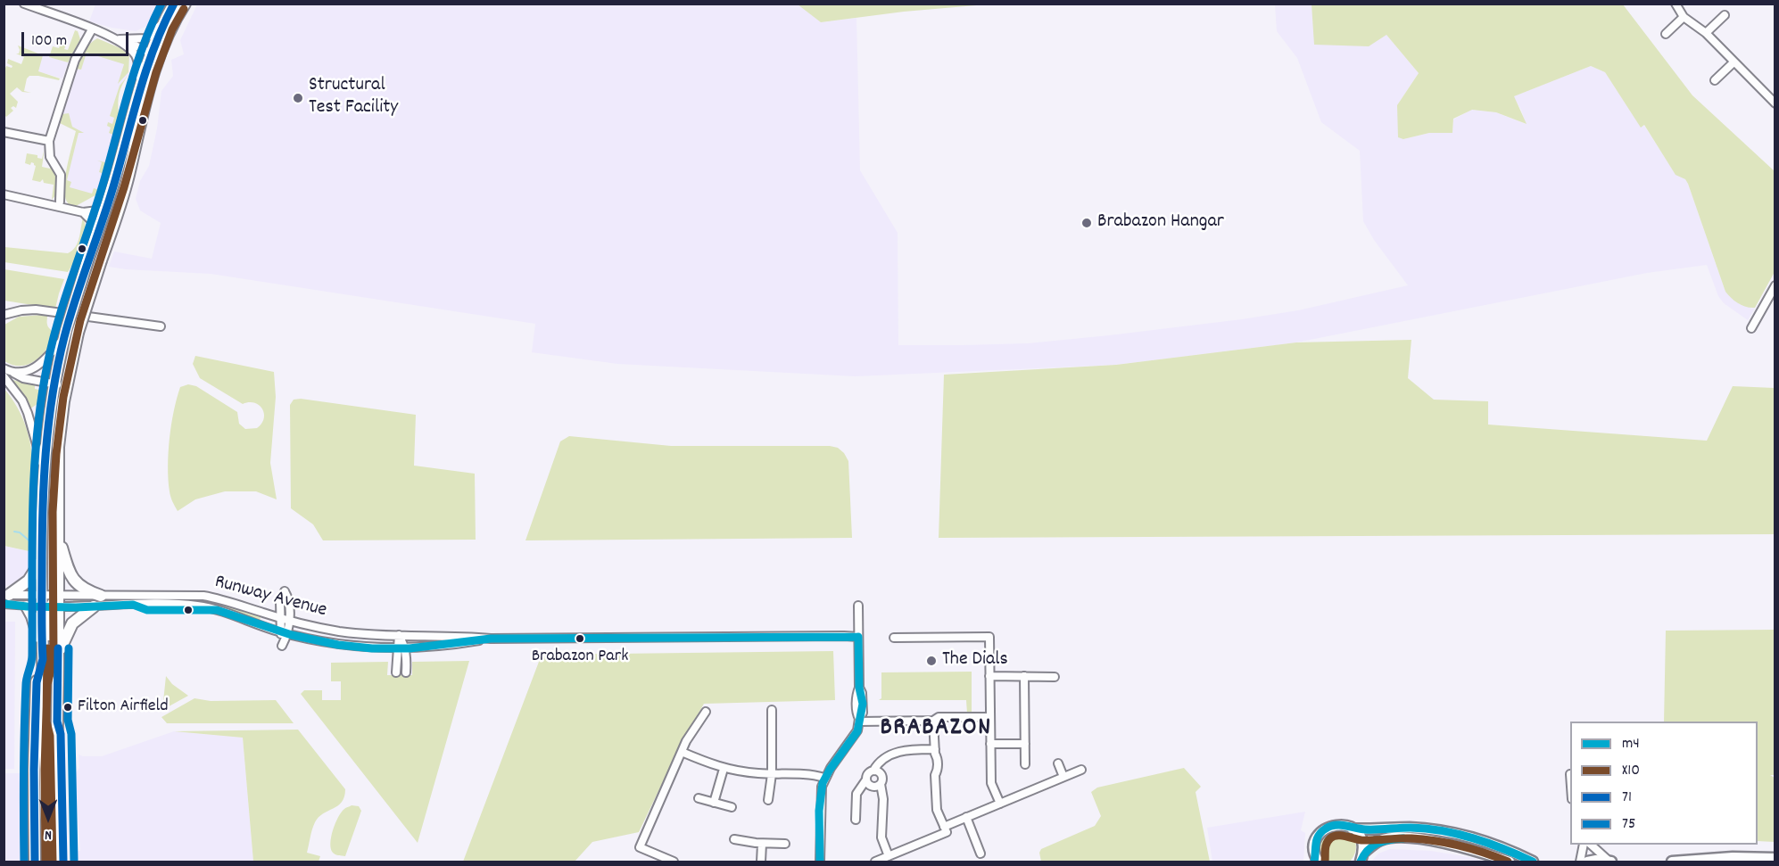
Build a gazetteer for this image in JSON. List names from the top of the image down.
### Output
{
  "streets": {
    "street": ["Runway Avenue"]
  },
  "districts": ["BRABAZON"],
  "places": [
    "Structural Test Facility",
    "Brabazon Hangar",
    "Brabazon Park",
    "The Dials",
    "Filton Airfield"
  ],
  "lines": [
    "transit line 71",
    "transit line 75",
    "transit line X10",
    "transit line m4"
  ],
  "legend": [
    "m4",
    "X10",
    "71",
    "75"
  ],
  "scale_bar": "100 m",
  "north": "bottom"
}
